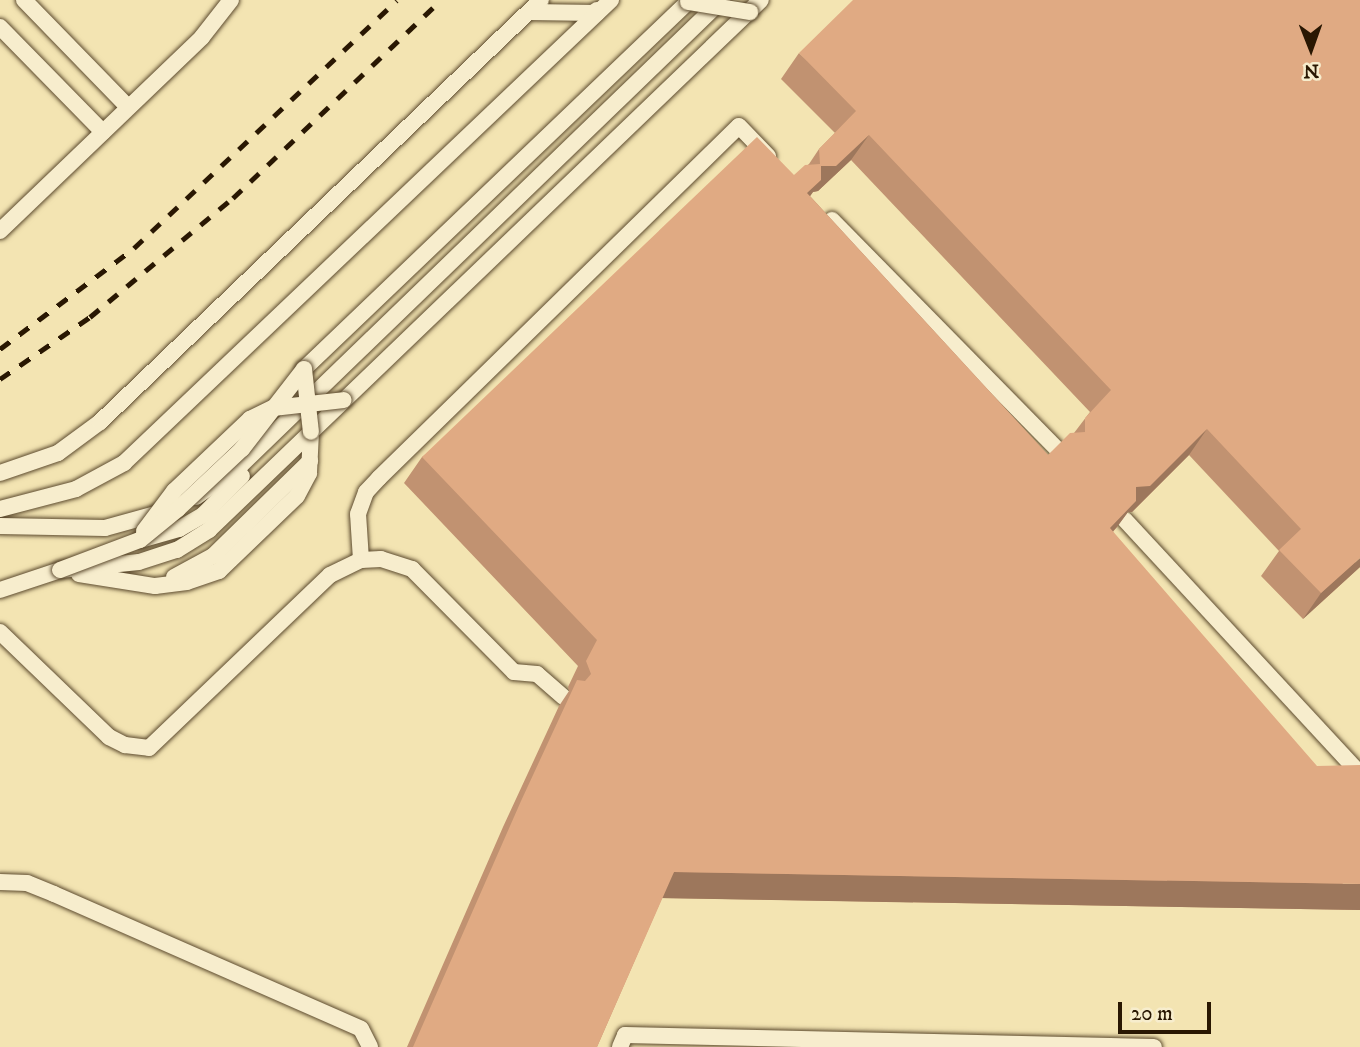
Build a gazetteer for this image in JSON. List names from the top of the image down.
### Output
{
  "scale_bar": "20 m",
  "north": "bottom"
}
